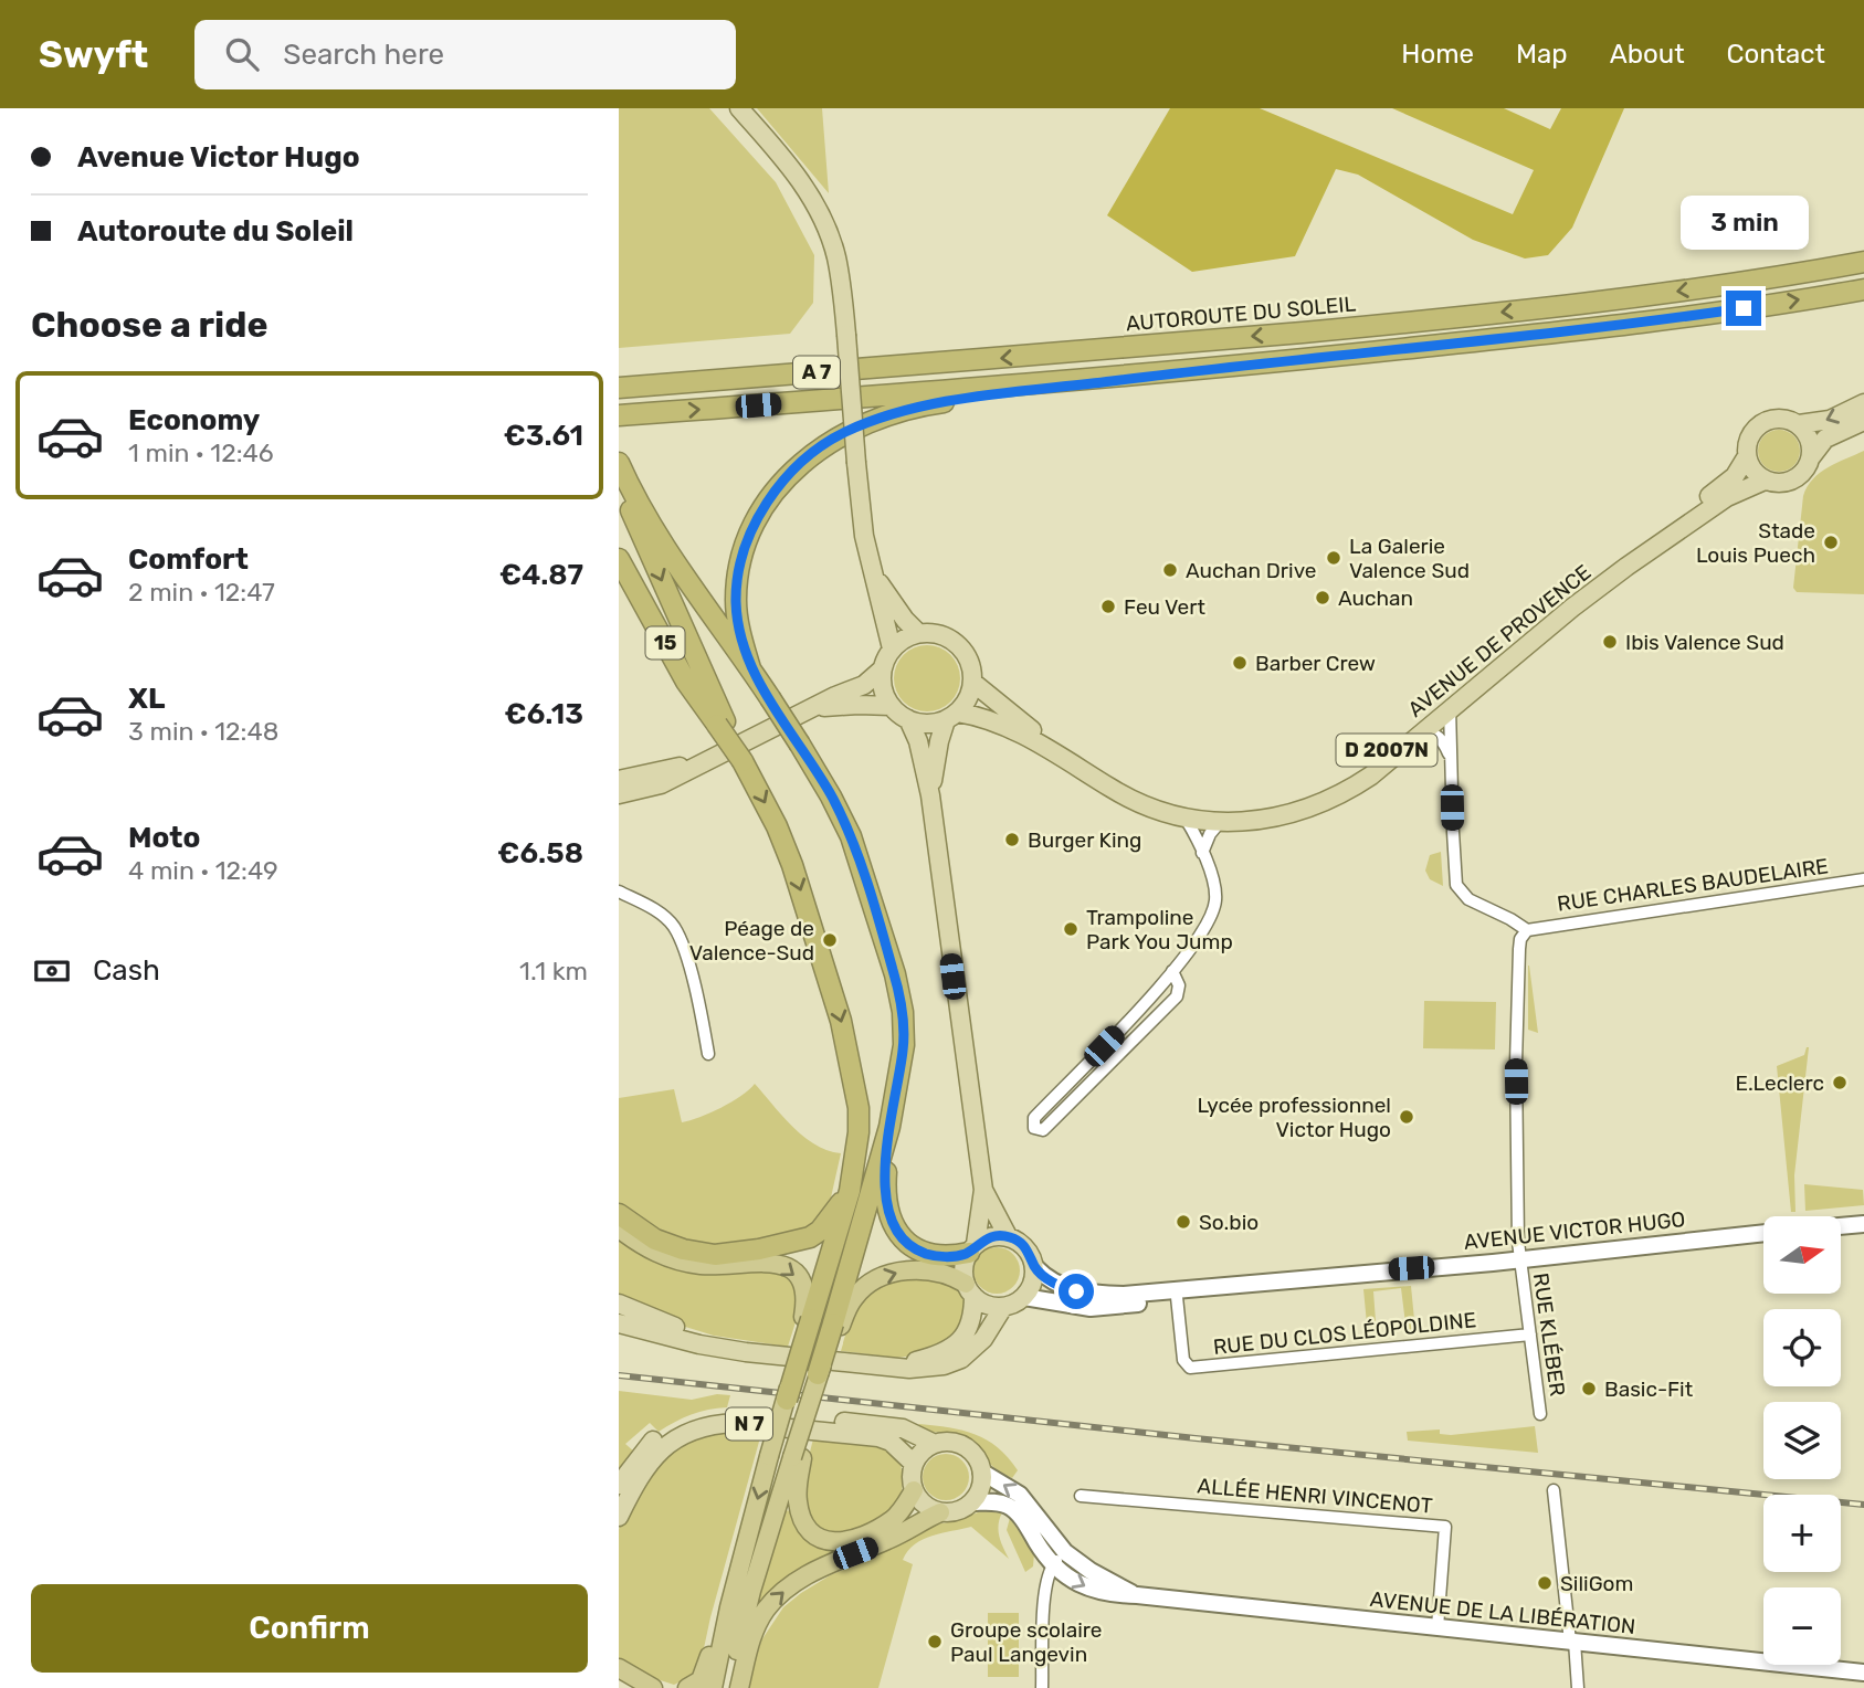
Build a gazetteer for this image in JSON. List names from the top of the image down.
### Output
{
  "streets": {
    "highway": [
      "AUTOROUTE DU SOLEIL",
      "A 7",
      "15",
      "N 7"
    ],
    "main road": [
      "AVENUE DE PROVENCE",
      "D 2007N",
      "AVENUE VICTOR HUGO",
      "AVENUE DE LA LIBÉRATION"
    ],
    "street": [
      "RUE CHARLES BAUDELAIRE",
      "RUE DU CLOS LÉOPOLDINE",
      "RUE KLÉBER",
      "ALLÉE HENRI VINCENOT"
    ]
  },
  "crossings": [
    ["RUE CHARLES BAUDELAIRE", "RUE KLÉBER"],
    ["AVENUE VICTOR HUGO", "RUE DU CLOS LÉOPOLDINE"],
    ["AVENUE VICTOR HUGO", "RUE KLÉBER"],
    ["RUE DU CLOS LÉOPOLDINE", "RUE KLÉBER"],
    ["N 7", "AVENUE DE LA LIBÉRATION"],
    ["ALLÉE HENRI VINCENOT", "AVENUE DE LA LIBÉRATION"]
  ],
  "places": [
    "Stade Louis Puech",
    "La Galerie Valence Sud",
    "Auchan Drive",
    "Auchan",
    "Feu Vert",
    "Ibis Valence Sud",
    "Barber Crew",
    "Burger King",
    "Trampoline Park You Jump",
    "Péage de Valence-Sud",
    "E.Leclerc",
    "Lycée professionnel Victor Hugo",
    "So.bio",
    "Basic-Fit",
    "SiliGom",
    "Groupe scolaire Paul Langevin"
  ],
  "north": "right",
  "page": {
    "header": "Swyft",
    "search": "Search here",
    "nav": [
      "Home",
      "Map",
      "About",
      "Contact"
    ],
    "banner": ["Avenue Victor Hugo", "Autoroute du Soleil"],
    "bubble": "3 min",
    "heading": "Choose a ride",
    "list": [
      {
        "name": "Economy",
        "note": "1 min · 12:46",
        "value": "€3.61"
      },
      {
        "name": "Comfort",
        "note": "2 min · 12:47",
        "value": "€4.87"
      },
      {
        "name": "XL",
        "note": "3 min · 12:48",
        "value": "€6.13"
      },
      {
        "name": "Moto",
        "note": "4 min · 12:49",
        "value": "€6.58"
      }
    ],
    "pay": ["Cash", "1.1 km"],
    "map_buttons": ["+", "−"],
    "buttons": "Confirm"
  }
}
